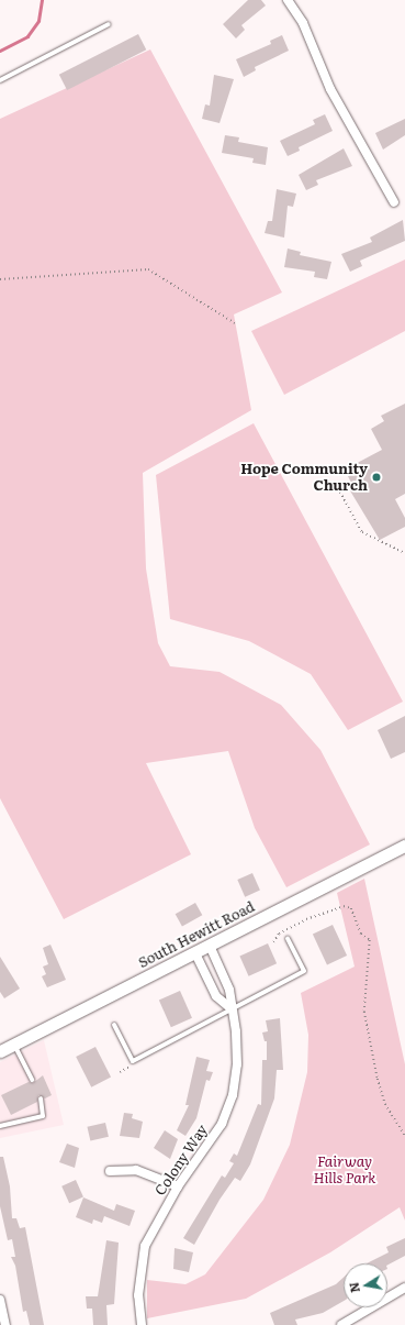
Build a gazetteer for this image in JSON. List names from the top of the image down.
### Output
{
  "streets": {
    "main road": ["South Hewitt Road"],
    "street": ["Colony Way"]
  },
  "crossings": [
    ["South Hewitt Road", "Colony Way"]
  ],
  "parks": ["Fairway Hills Park"],
  "places": ["Hope Community Church"],
  "north": "left"
}
